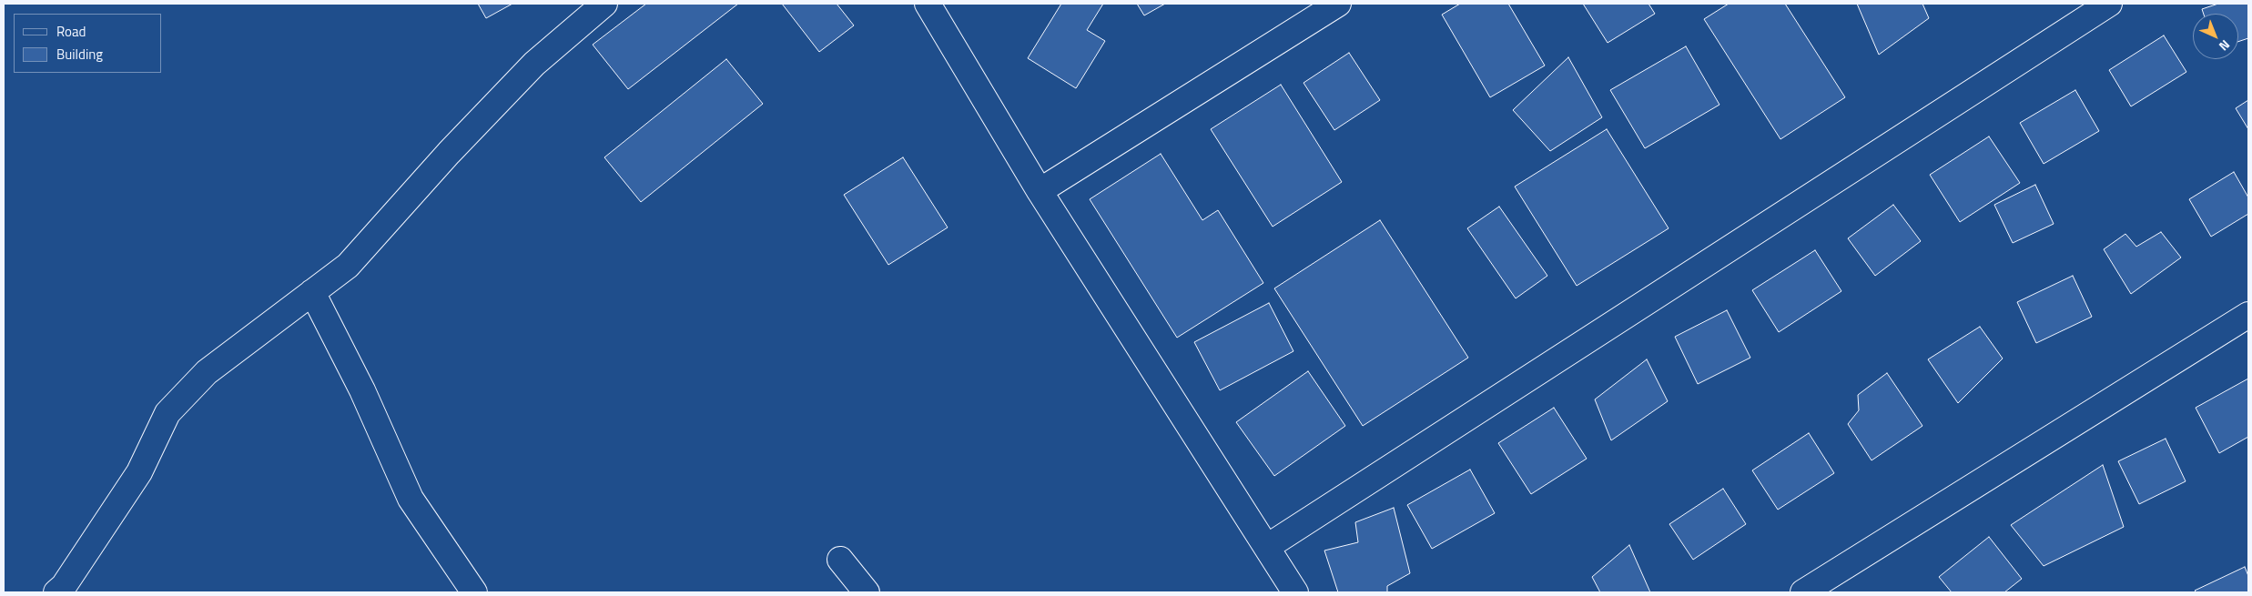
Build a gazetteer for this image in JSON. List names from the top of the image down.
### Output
{
  "legend": ["Road", "Building"],
  "north": "bottom right"
}
